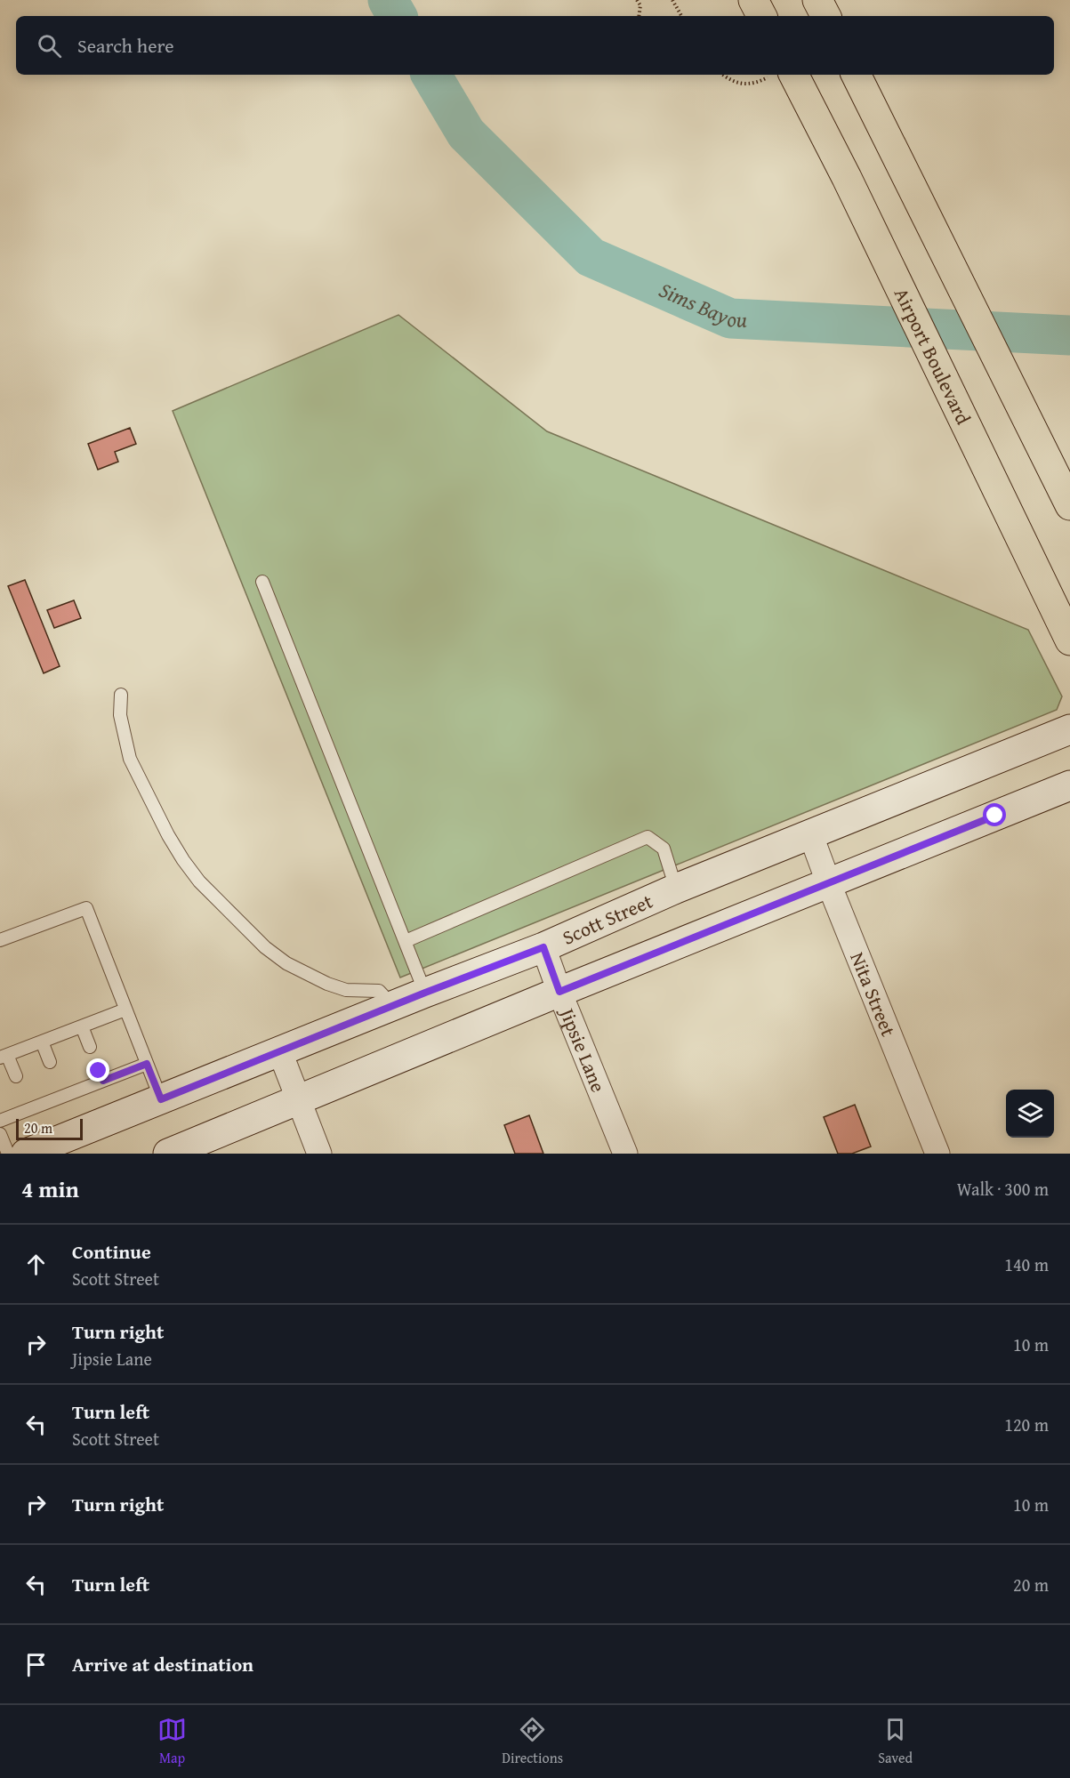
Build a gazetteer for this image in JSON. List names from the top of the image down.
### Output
{
  "streets": {
    "main road": ["Airport Boulevard", "Scott Street"],
    "street": ["Nita Street", "Jipsie Lane"]
  },
  "crossings": [
    ["Scott Street", "Nita Street"],
    ["Scott Street", "Jipsie Lane"]
  ],
  "water": ["Sims Bayou"],
  "scale_bar": "20 m",
  "page": {
    "search": "Search here",
    "scale": "20 m",
    "heading": ["4 min", "Walk · 300 m"],
    "list": [
      ["Continue", "Scott Street", "140 m"],
      ["Turn right", "Jipsie Lane", "10 m"],
      ["Turn left", "Scott Street", "120 m"],
      ["Turn right", "10 m"],
      ["Turn left", "20 m"],
      "Arrive at destination"
    ],
    "nav": ["Map", "Directions", "Saved"]
  }
}
